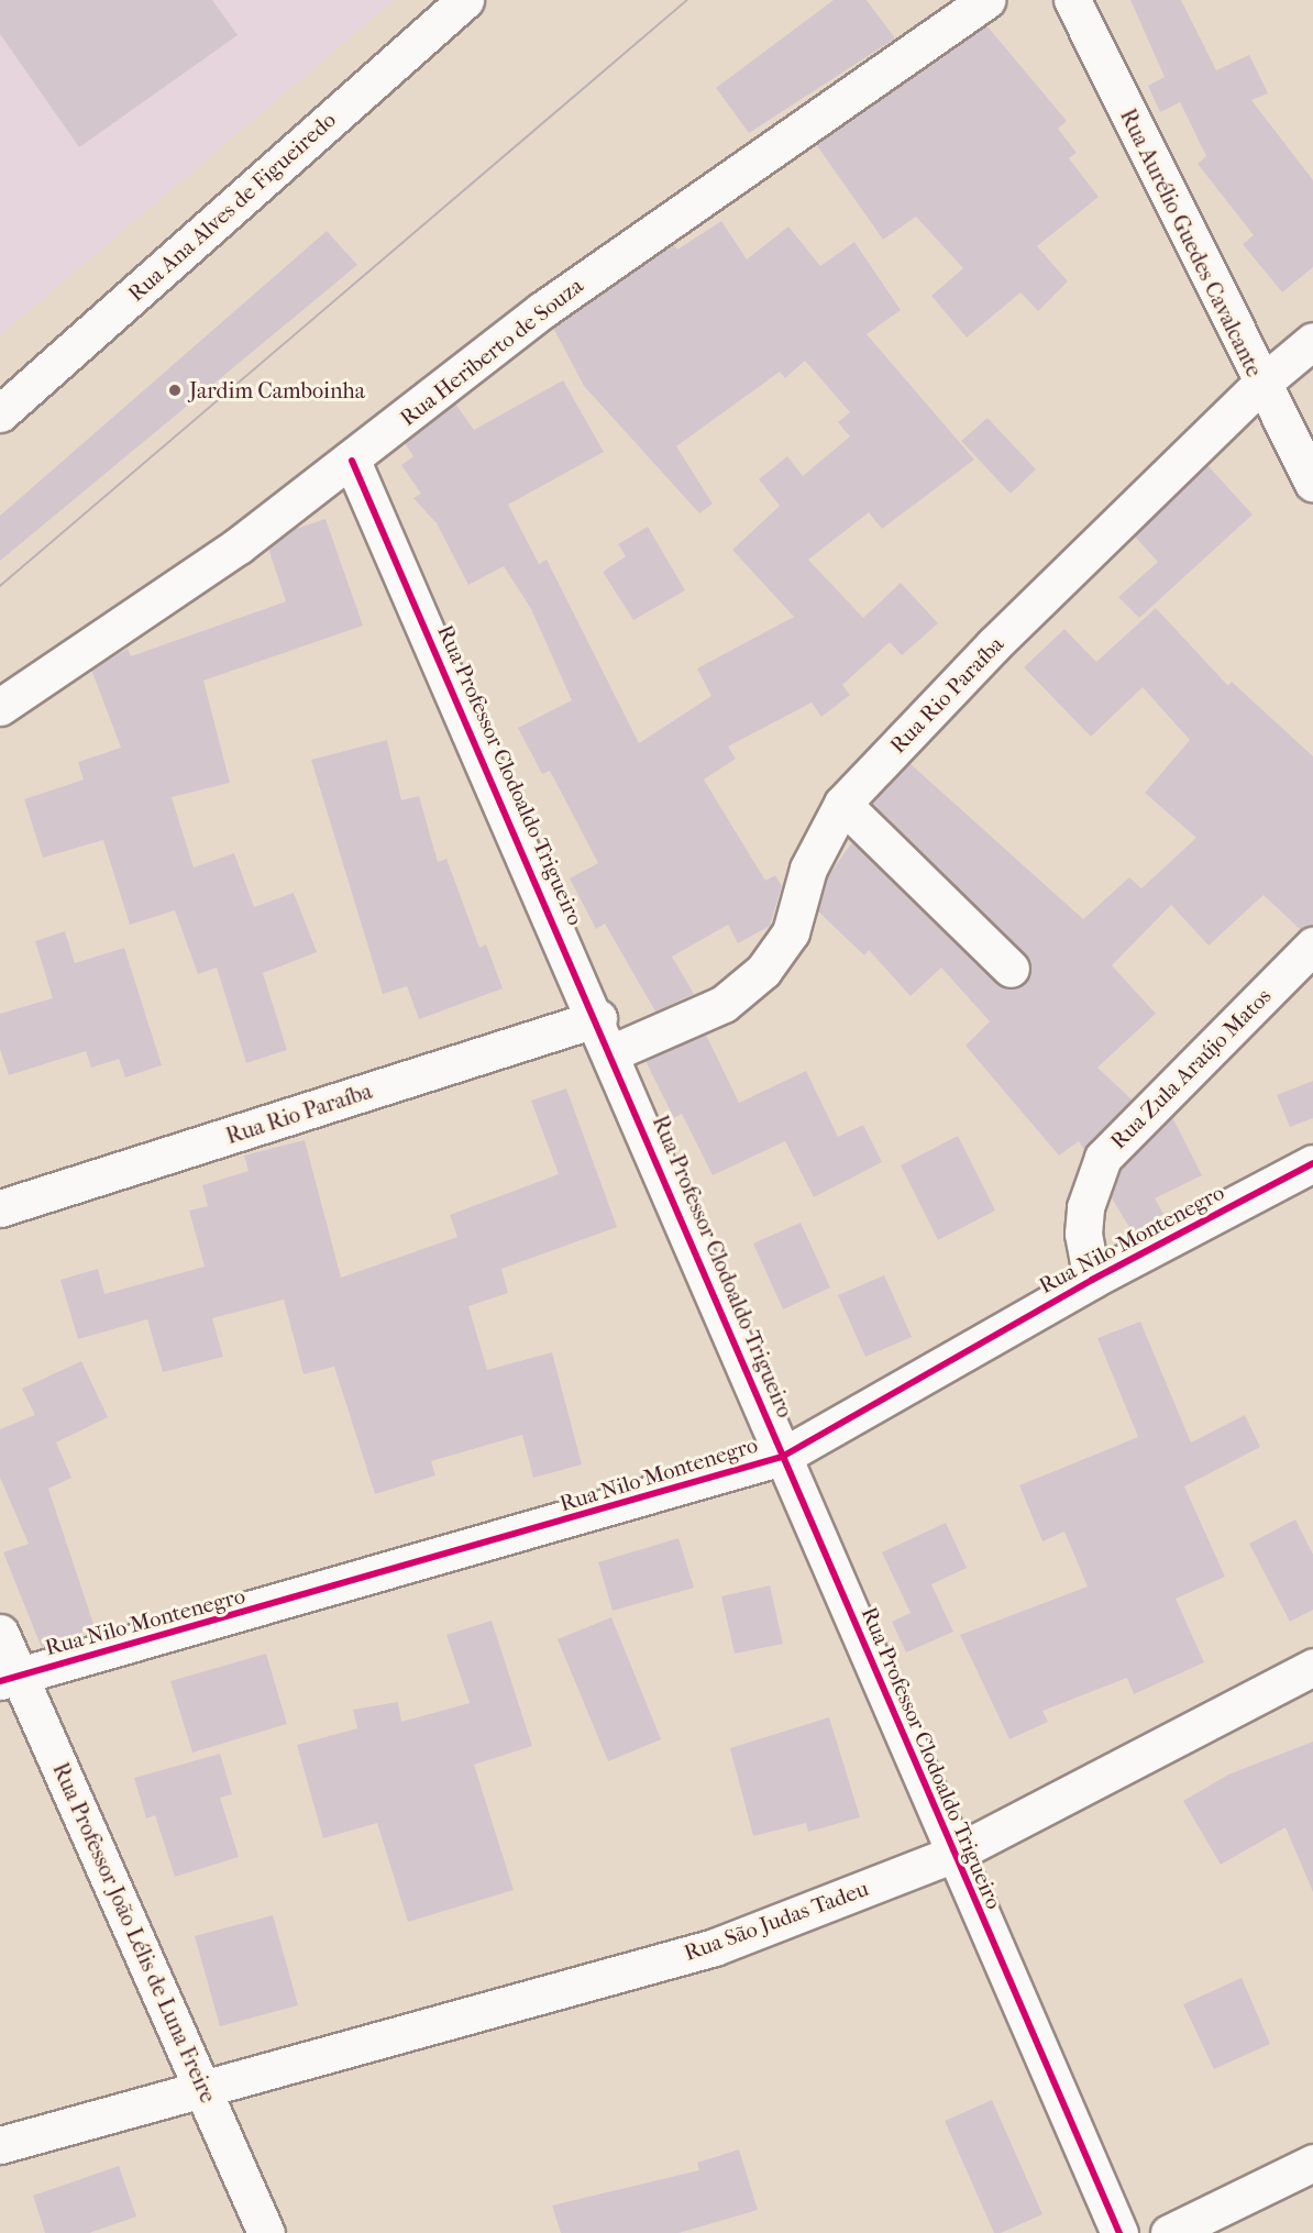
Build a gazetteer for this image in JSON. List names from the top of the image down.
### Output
{
  "streets": {
    "street": [
      "Rua Ana Alves de Figueiredo",
      "Rua Aurélio Guedes Cavalcante",
      "Rua Heriberto de Souza",
      "Rua Rio Paraíba",
      "Rua Professor Clodoaldo Trigueiro",
      "Rua Zula Araújo Matos",
      "Rua Nilo Montenegro",
      "Rua São Judas Tadeu",
      "Rua Professor João Lélis de Luna Freire"
    ]
  },
  "crossings": [
    ["Rua Aurélio Guedes Cavalcante", "Rua Rio Paraíba"],
    ["Rua Heriberto de Souza", "Rua Professor Clodoaldo Trigueiro"],
    ["Rua Rio Paraíba", "Rua Professor Clodoaldo Trigueiro"],
    ["Rua Professor Clodoaldo Trigueiro", "Rua Nilo Montenegro"],
    ["Rua Professor Clodoaldo Trigueiro", "Rua São Judas Tadeu"],
    ["Rua Zula Araújo Matos", "Rua Nilo Montenegro"],
    ["Rua Nilo Montenegro", "Rua Professor João Lélis de Luna Freire"],
    ["Rua São Judas Tadeu", "Rua Professor João Lélis de Luna Freire"]
  ],
  "places": ["Jardim Camboinha"]
}
